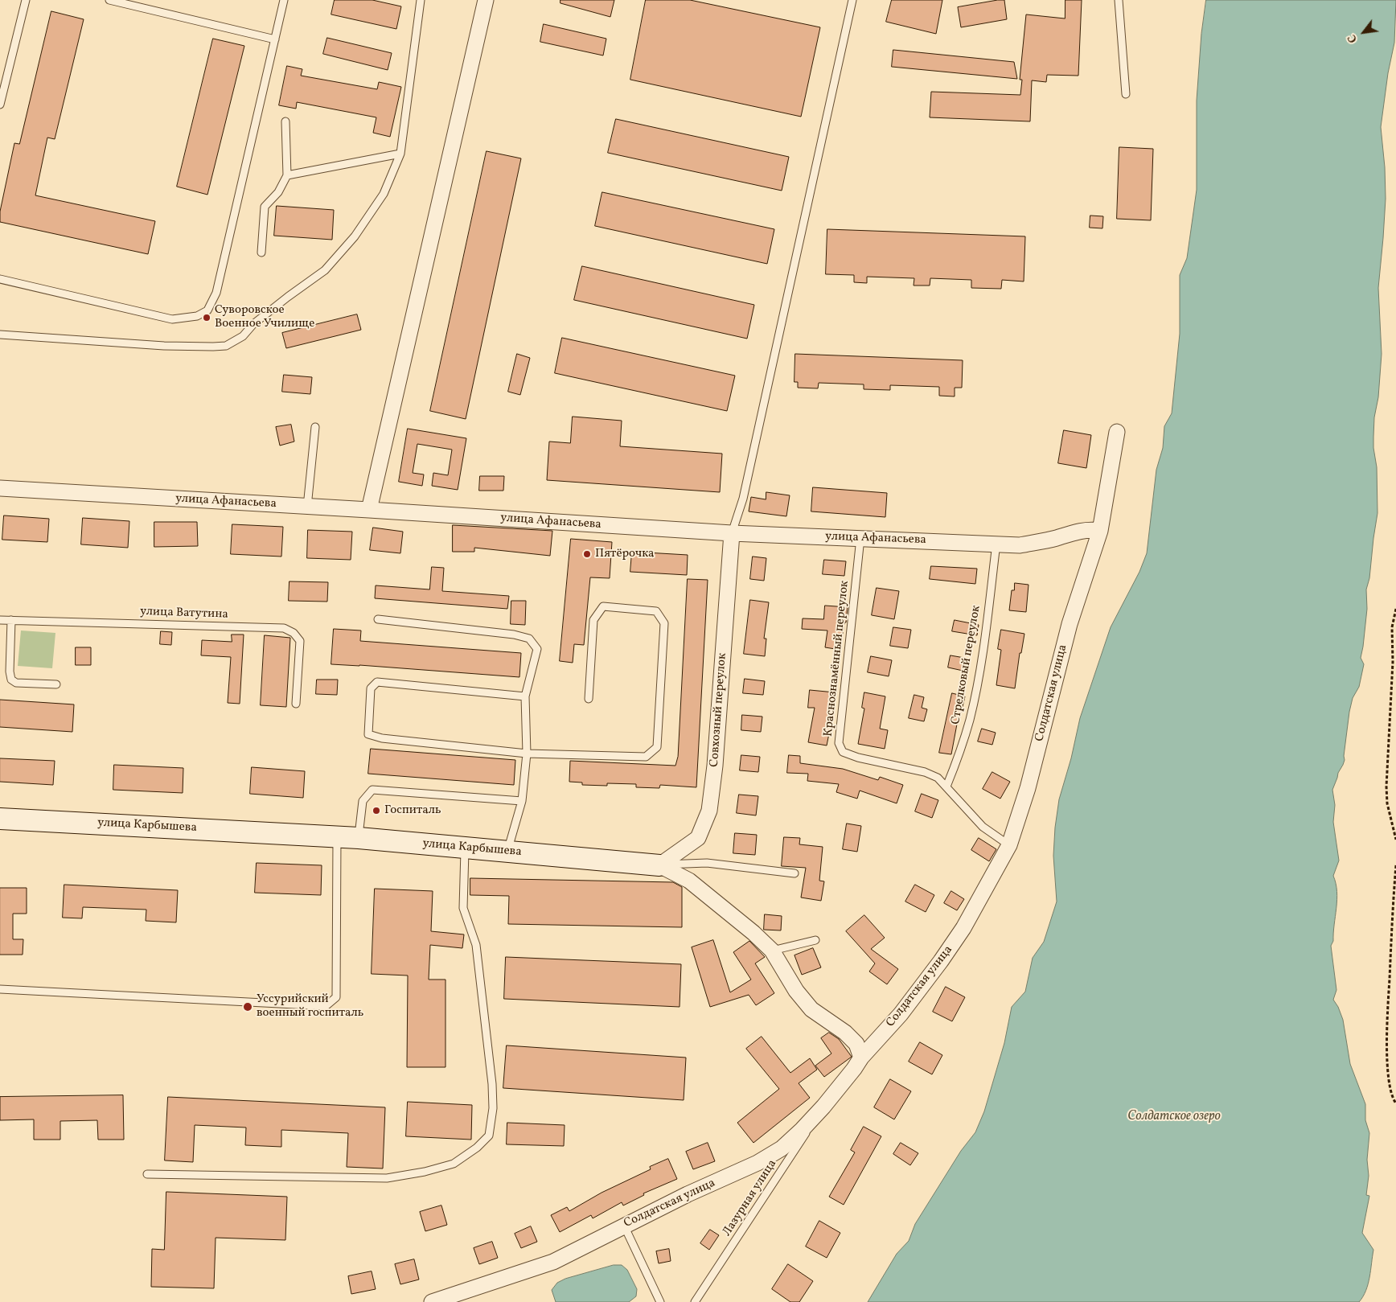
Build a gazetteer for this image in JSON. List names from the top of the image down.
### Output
{
  "streets": {
    "street": [
      "улица Афанасьева",
      "Солдатская улица",
      "Совхозный переулок",
      "улица Карбышева"
    ],
    "lane": [
      "улица Ватутина",
      "Краснознамённый переулок",
      "Стрелковый переулок",
      "Лазурная улица"
    ]
  },
  "crossings": [
    ["улица Афанасьева", "Краснознамённый переулок"],
    ["улица Афанасьева", "Стрелковый переулок"],
    ["улица Афанасьева", "Солдатская улица"],
    ["улица Афанасьева", "Совхозный переулок"],
    ["Краснознамённый переулок", "Стрелковый переулок"],
    ["Краснознамённый переулок", "Солдатская улица"],
    ["Солдатская улица", "улица Карбышева"],
    ["Солдатская улица", "Лазурная улица"],
    ["Совхозный переулок", "улица Карбышева"]
  ],
  "water": ["Солдатское озеро"],
  "places": [
    "Суворовское Военное Училище",
    "Пятёрочка",
    "Госпиталь",
    "Уссурийский военный госпиталь"
  ],
  "north": "bottom left"
}
